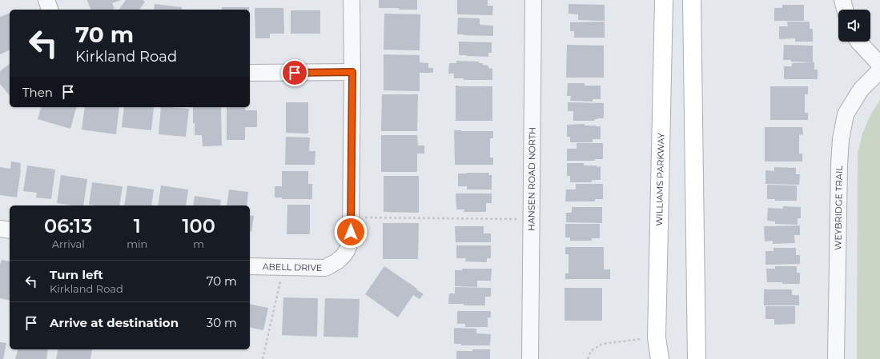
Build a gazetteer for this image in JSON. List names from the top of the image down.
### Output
{
  "streets": {
    "main road": ["WILLIAMS PARKWAY"],
    "street": ["HANSEN ROAD NORTH", "WEYBRIDGE TRAIL", "ABELL DRIVE"]
  },
  "page": {
    "turn": ["70 m", "Kirkland Road"],
    "then": "Then",
    "eta": [
      "06:13",
      "Arrival",
      "1",
      "min",
      "100",
      "m"
    ],
    "list": [
      {
        "name": "Turn left",
        "note": "Kirkland Road",
        "value": "70 m"
      },
      {
        "name": "Arrive at destination",
        "value": "30 m"
      }
    ]
  }
}
